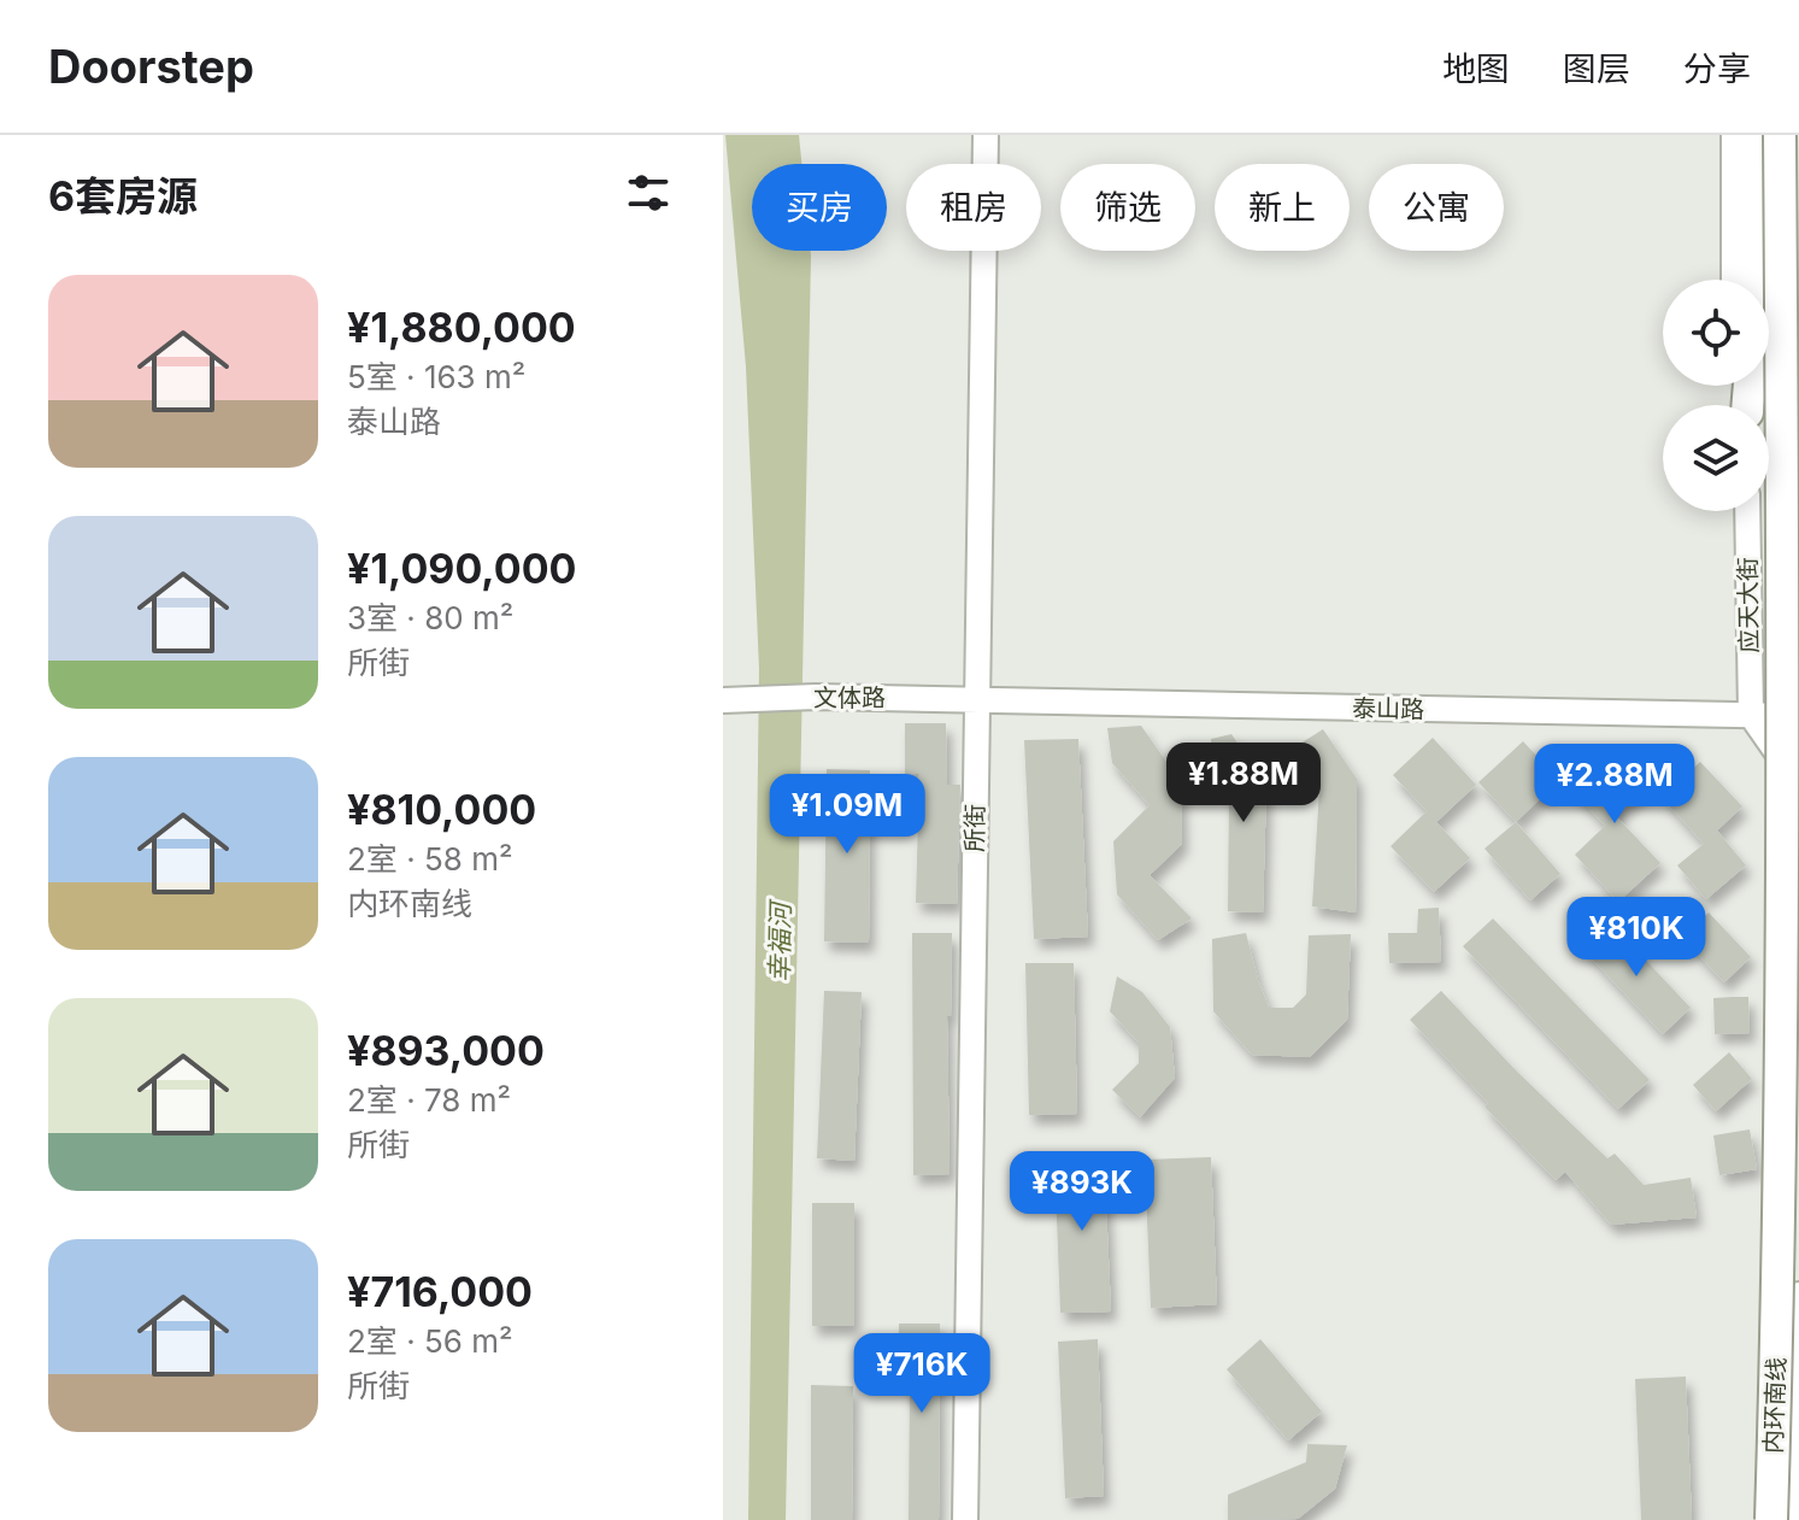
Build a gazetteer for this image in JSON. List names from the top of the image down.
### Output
{
  "streets": {
    "highway": ["内环南线"],
    "main road": ["应天大街"],
    "street": ["文体路", "泰山路", "所街"]
  },
  "crossings": [
    ["应天大街", "泰山路"],
    ["文体路", "泰山路"],
    ["文体路", "所街"],
    ["泰山路", "所街"]
  ],
  "water": ["幸福河"],
  "page": {
    "header": "Doorstep",
    "nav": ["地图", "图层", "分享"],
    "heading": "6套房源",
    "chip": [
      "买房",
      "租房",
      "筛选",
      "新上",
      "公寓"
    ],
    "list": [
      {
        "name": "¥1,880,000",
        "note": "5室 · 163 m² · 泰山路"
      },
      {
        "name": "¥1,090,000",
        "note": "3室 · 80 m² · 所街"
      },
      {
        "name": "¥810,000",
        "note": "2室 · 58 m² · 内环南线"
      },
      {
        "name": "¥893,000",
        "note": "2室 · 78 m² · 所街"
      },
      {
        "name": "¥716,000",
        "note": "2室 · 56 m² · 所街"
      }
    ],
    "price": [
      "¥1.88M",
      "¥2.88M",
      "¥1.09M",
      "¥810K",
      "¥893K",
      "¥716K"
    ]
  }
}
